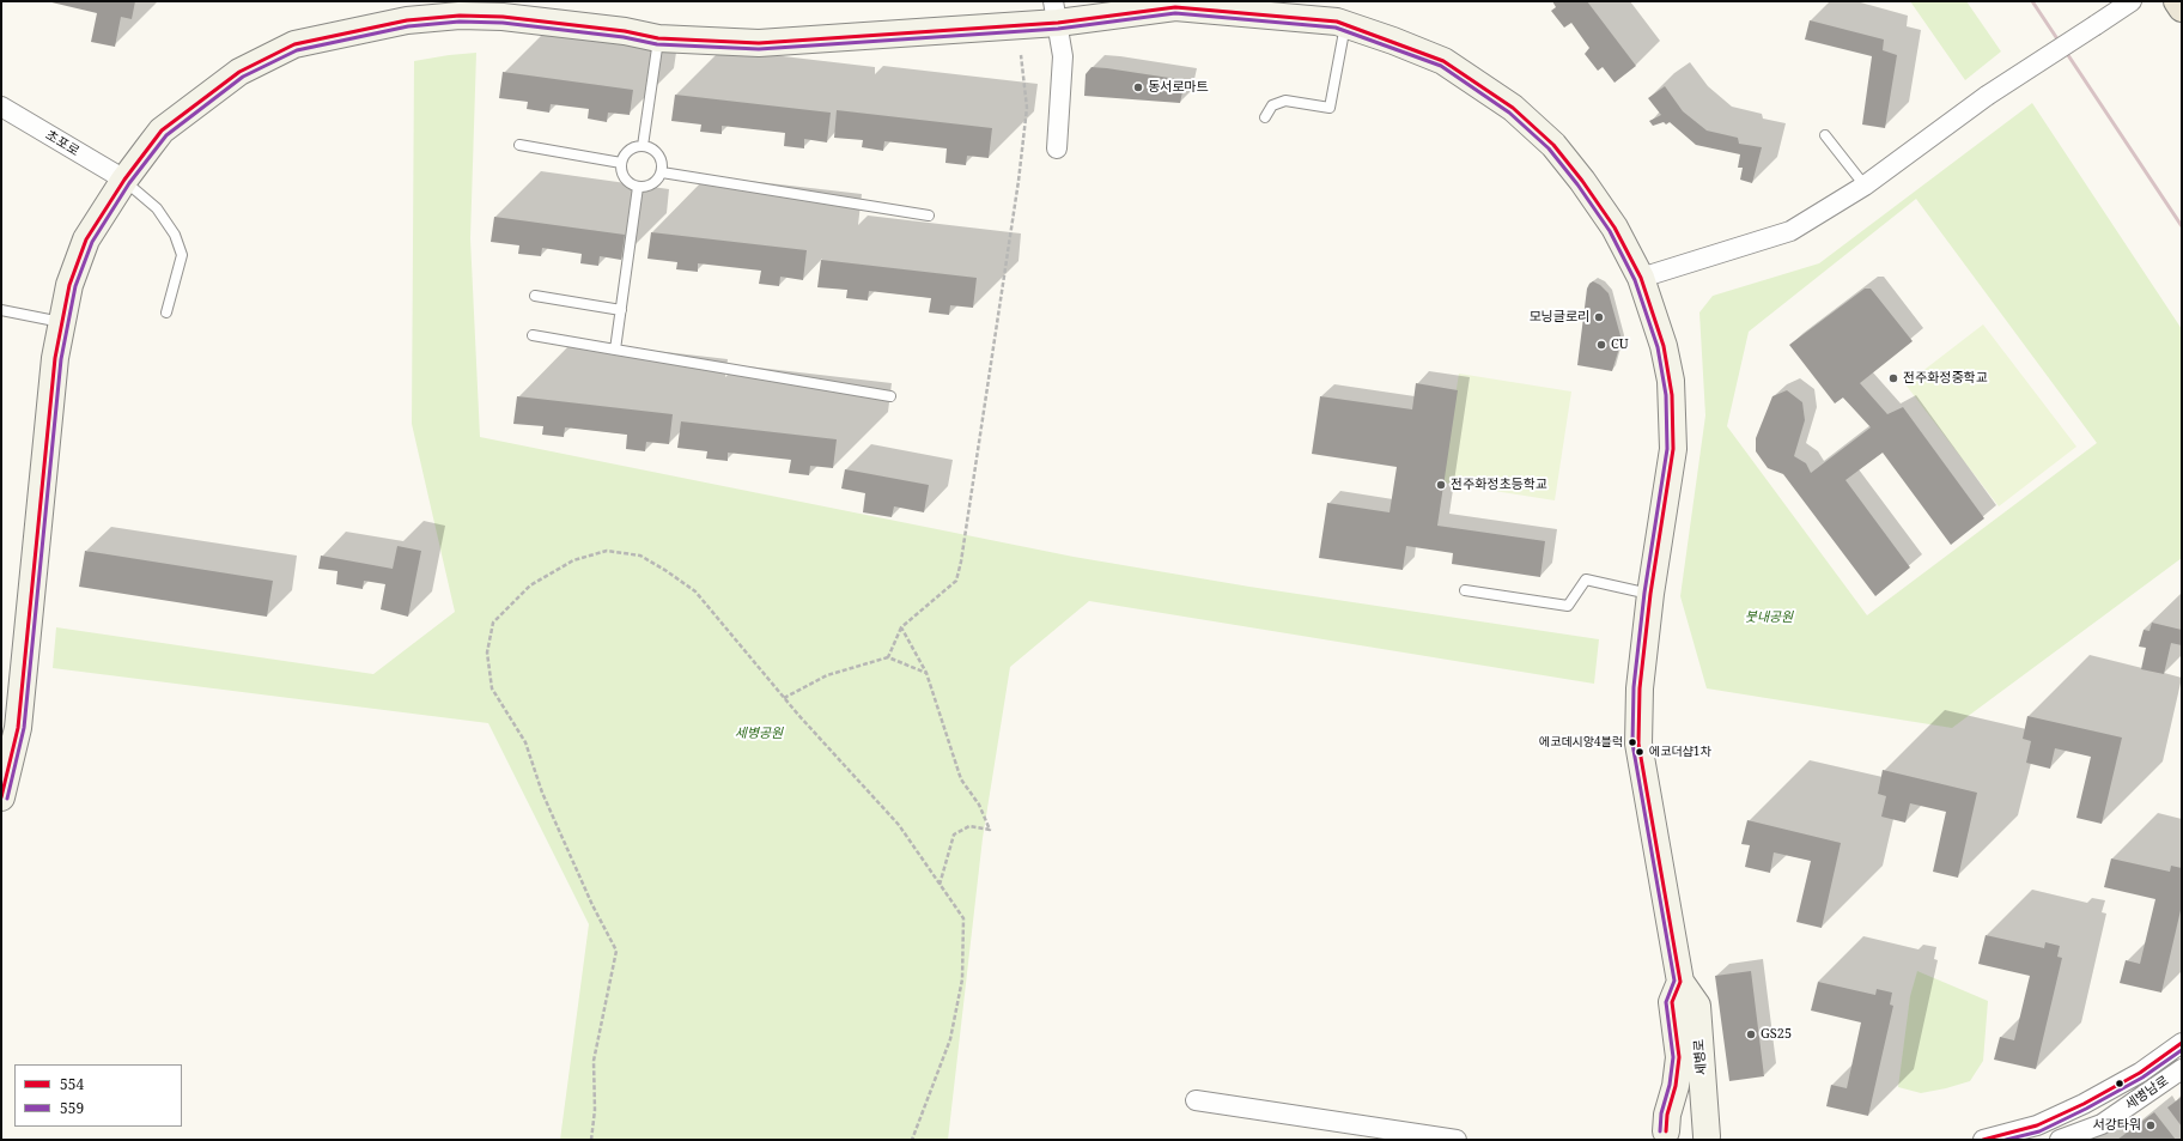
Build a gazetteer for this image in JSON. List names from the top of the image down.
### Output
{
  "streets": {
    "street": ["초포로", "세병로", "세병남로"]
  },
  "crossings": [
    ["초포로", "세병로"]
  ],
  "parks": ["붓내공원", "세병공원"],
  "places": [
    "동서로마트",
    "모닝글로리",
    "CU",
    "전주화정중학교",
    "전주화정초등학교",
    "에코데시앙4블럭",
    "에코더샵1차",
    "GS25",
    "서강타워"
  ],
  "lines": ["transit line 554", "transit line 559"],
  "legend": ["554", "559"]
}
